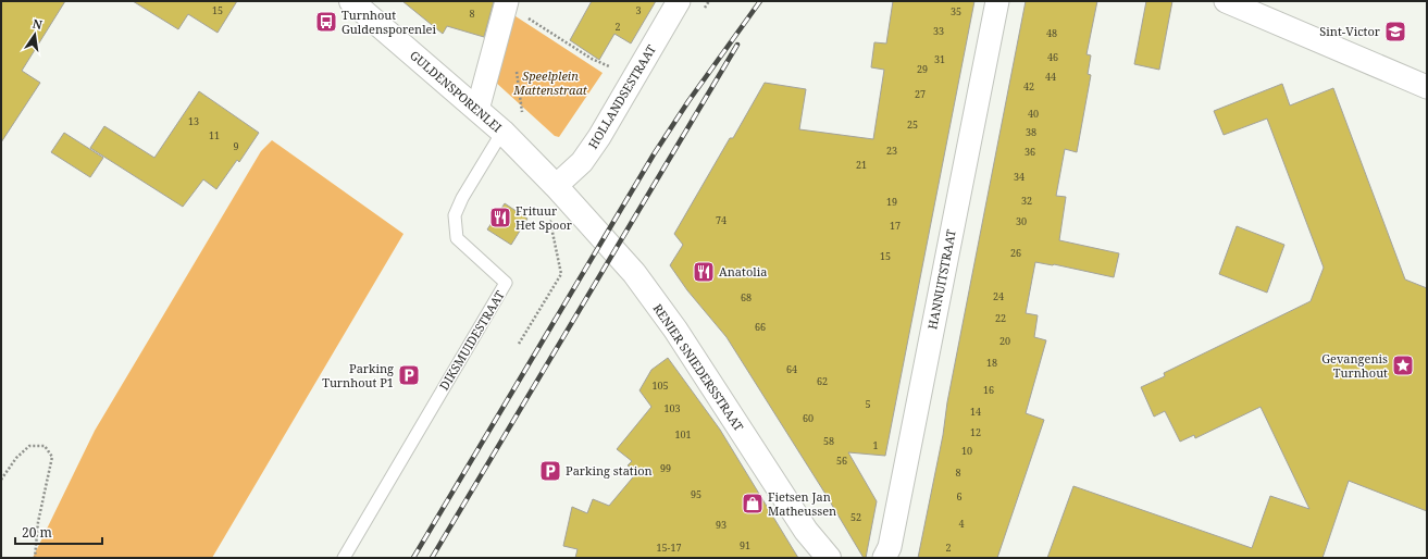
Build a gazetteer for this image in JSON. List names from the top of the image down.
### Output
{
  "streets": {
    "street": [
      "GULDENSPORENLEI",
      "HOLLANDSESTRAAT",
      "HANNUITSTRAAT",
      "RENIER SNIEDERSSTRAAT"
    ],
    "lane": ["DIKSMUIDESTRAAT"]
  },
  "crossings": [
    ["GULDENSPORENLEI", "HOLLANDSESTRAAT"],
    ["GULDENSPORENLEI", "DIKSMUIDESTRAAT"],
    ["GULDENSPORENLEI", "RENIER SNIEDERSSTRAAT"],
    ["HOLLANDSESTRAAT", "RENIER SNIEDERSSTRAAT"]
  ],
  "parks": ["Speelplein Mattenstraat"],
  "places": {
    "bus stop": ["Turnhout Guldensporenlei"],
    "school or university": ["Sint-Victor"],
    "restaurant": ["Frituur Het Spoor", "Anatolia"],
    "place": ["Gevangenis Turnhout"],
    "parking": ["Parking Turnhout P1", "Parking station"],
    "shop": ["Fietsen Jan Matheussen"]
  },
  "house_numbers": [
    "15",
    "3",
    "35",
    "8",
    "2",
    "33",
    "48",
    "46",
    "31",
    "29",
    "44",
    "42",
    "27",
    "40",
    "13",
    "25",
    "38",
    "11",
    "9",
    "23",
    "36",
    "21",
    "34",
    "32",
    "19",
    "74",
    "30",
    "17",
    "26",
    "15",
    "24",
    "68",
    "22",
    "66",
    "20",
    "18",
    "64",
    "62",
    "105",
    "16",
    "5",
    "103",
    "14",
    "60",
    "12",
    "101",
    "58",
    "1",
    "10",
    "56",
    "99",
    "8",
    "95",
    "6",
    "52",
    "4",
    "93",
    "91",
    "15-17",
    "2"
  ],
  "scale_bar": "20 m",
  "north": "top"
}
